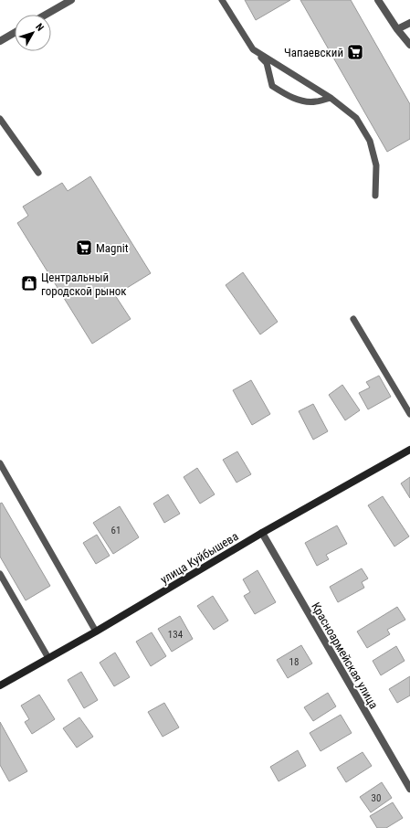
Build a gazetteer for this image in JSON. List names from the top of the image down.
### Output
{
  "streets": {
    "street": ["улица Куйбышева", "Красноармейская улица"]
  },
  "crossings": [
    ["улица Куйбышева", "Красноармейская улица"]
  ],
  "places": {
    "supermarket": ["Чапаевский", "Magnit"],
    "shop": ["Центральный городской рынок"]
  },
  "house_numbers": [
    "61",
    "134",
    "18",
    "30"
  ],
  "north": "top right"
}
